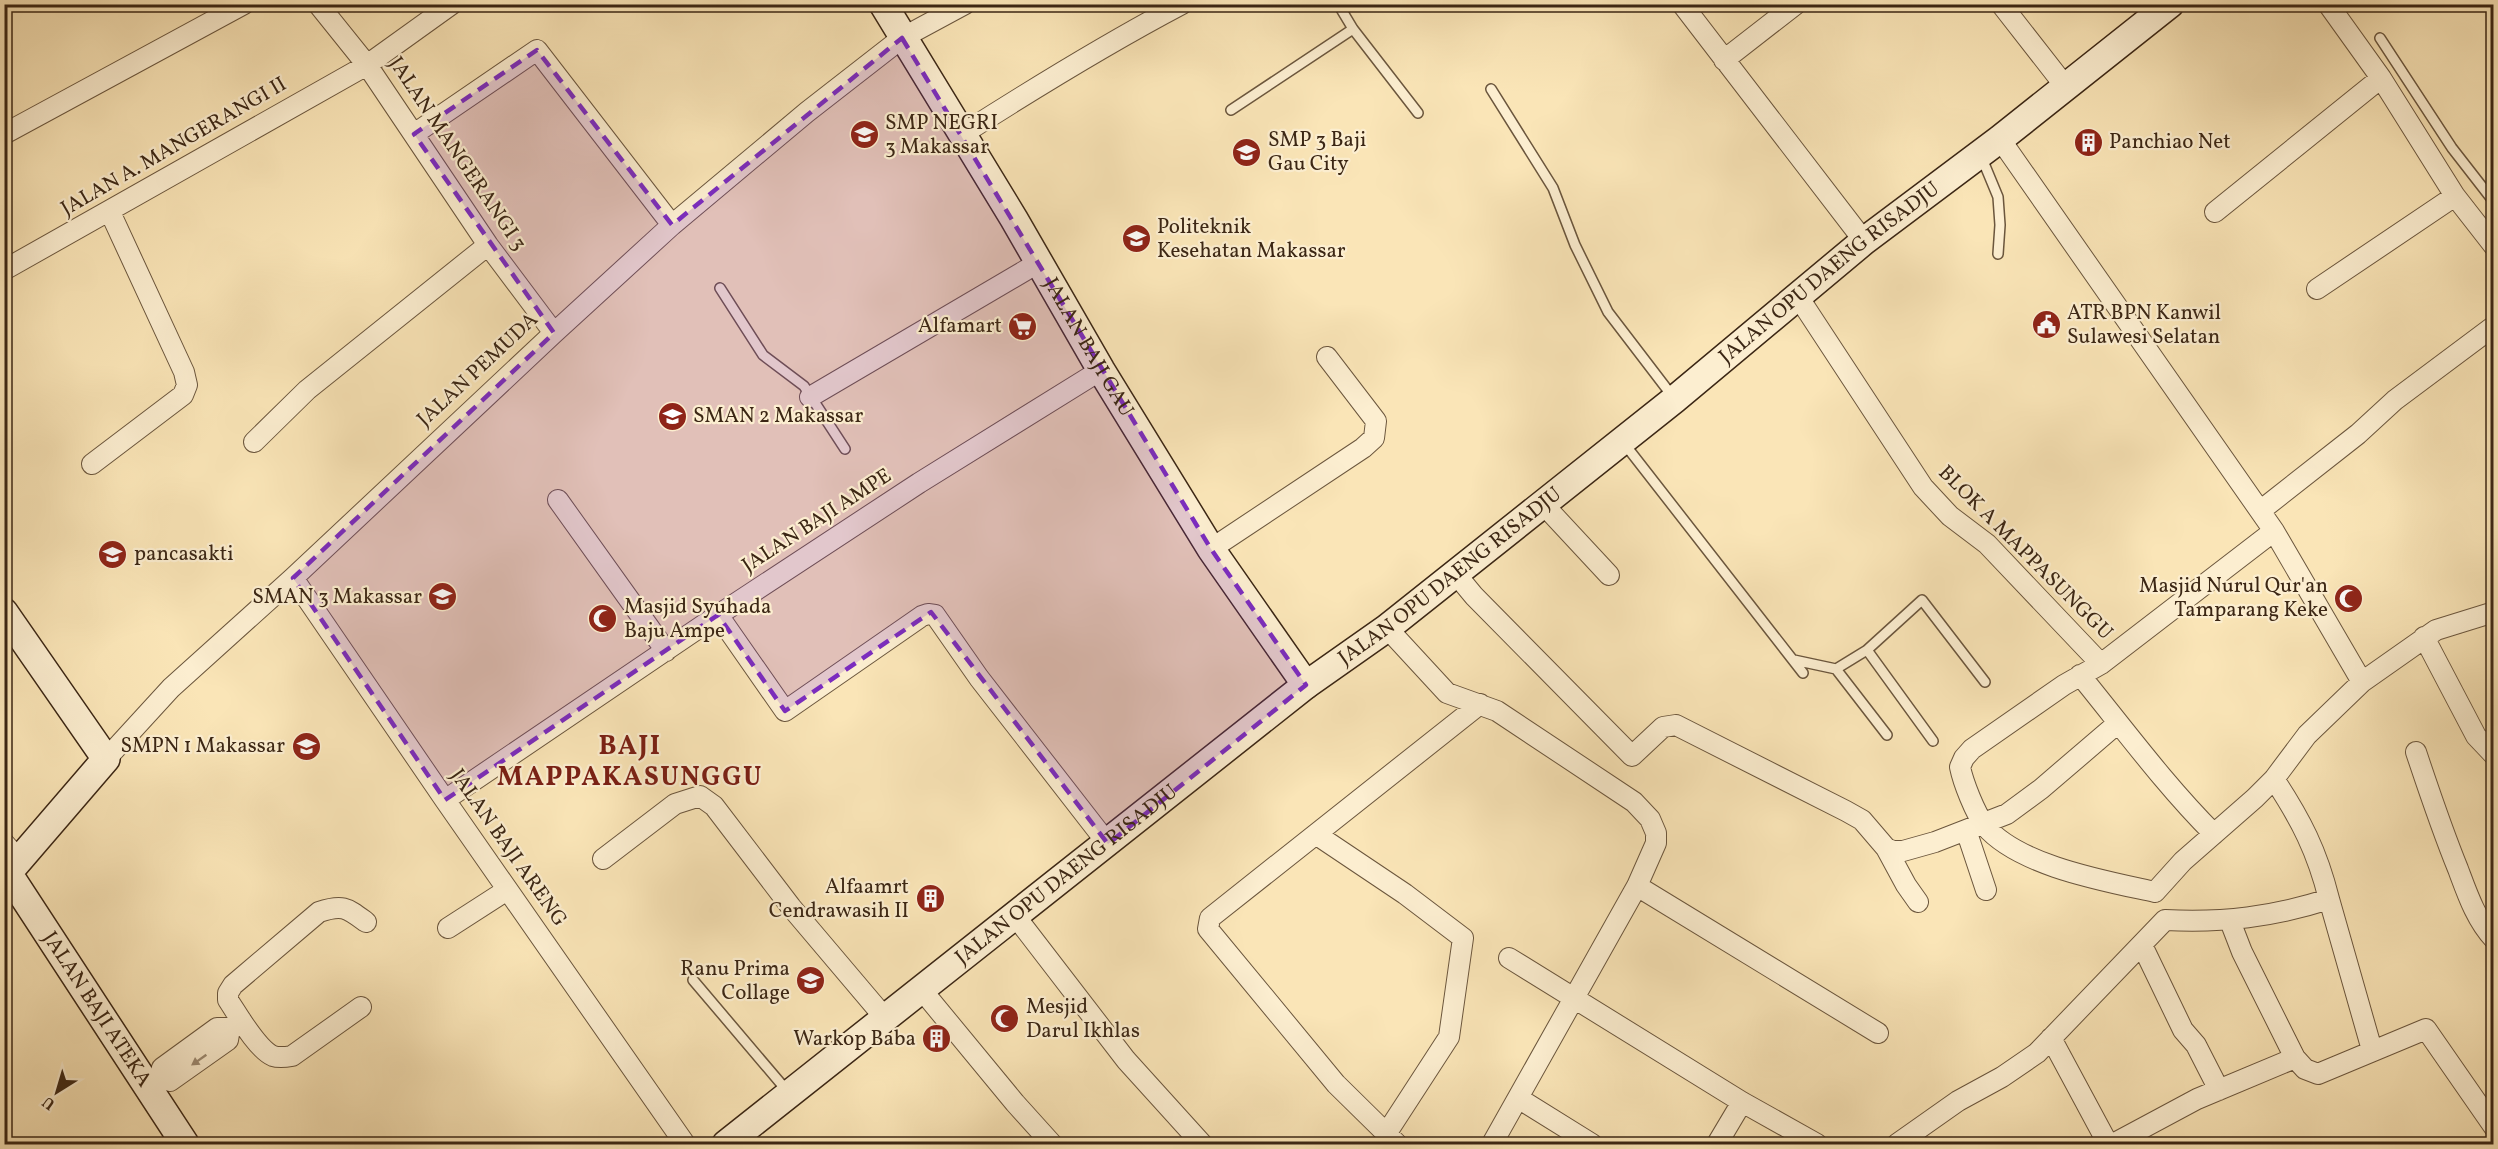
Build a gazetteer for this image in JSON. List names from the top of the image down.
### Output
{
  "streets": {
    "main road": ["JALAN OPU DAENG RISADJU", "JALAN BAJI GAU", "JALAN BAJI ATEKA"],
    "street": [
      "JALAN A. MANGERANGI II",
      "JALAN MANGERANGI 3",
      "JALAN PEMUDA",
      "JALAN BAJI AMPE",
      "BLOK A MAPPASUNGGU",
      "JALAN BAJI ARENG"
    ]
  },
  "crossings": [
    ["JALAN A. MANGERANGI II", "JALAN MANGERANGI 3"],
    ["JALAN MANGERANGI 3", "JALAN PEMUDA"],
    ["JALAN OPU DAENG RISADJU", "JALAN BAJI GAU"],
    ["JALAN OPU DAENG RISADJU", "BLOK A MAPPASUNGGU"],
    ["JALAN BAJI GAU", "JALAN PEMUDA"],
    ["JALAN BAJI GAU", "JALAN BAJI AMPE"],
    ["JALAN PEMUDA", "JALAN BAJI ARENG"],
    ["JALAN BAJI AMPE", "JALAN BAJI ARENG"]
  ],
  "districts": ["BAJI MAPPAKASUNGGU"],
  "places": {
    "school or university": [
      "SMP NEGRI 3 Makassar",
      "SMP 3 Baji Gau City",
      "Politeknik Kesehatan Makassar",
      "SMAN 2 Makassar",
      "pancasakti",
      "SMAN 3 Makassar",
      "SMPN 1 Makassar",
      "Ranu Prima Collage"
    ],
    "building": ["Panchiao Net", "Alfaamrt Cendrawasih II", "Warkop Baba"],
    "public building": ["ATR BPN Kanwil Sulawesi Selatan"],
    "supermarket": ["Alfamart"],
    "mosque": ["Masjid Nurul Qur'an Tamparang Keke", "Masjid Syuhada Baju Ampe", "Mesjid Darul Ikhlas"]
  },
  "north": "bottom left"
}
